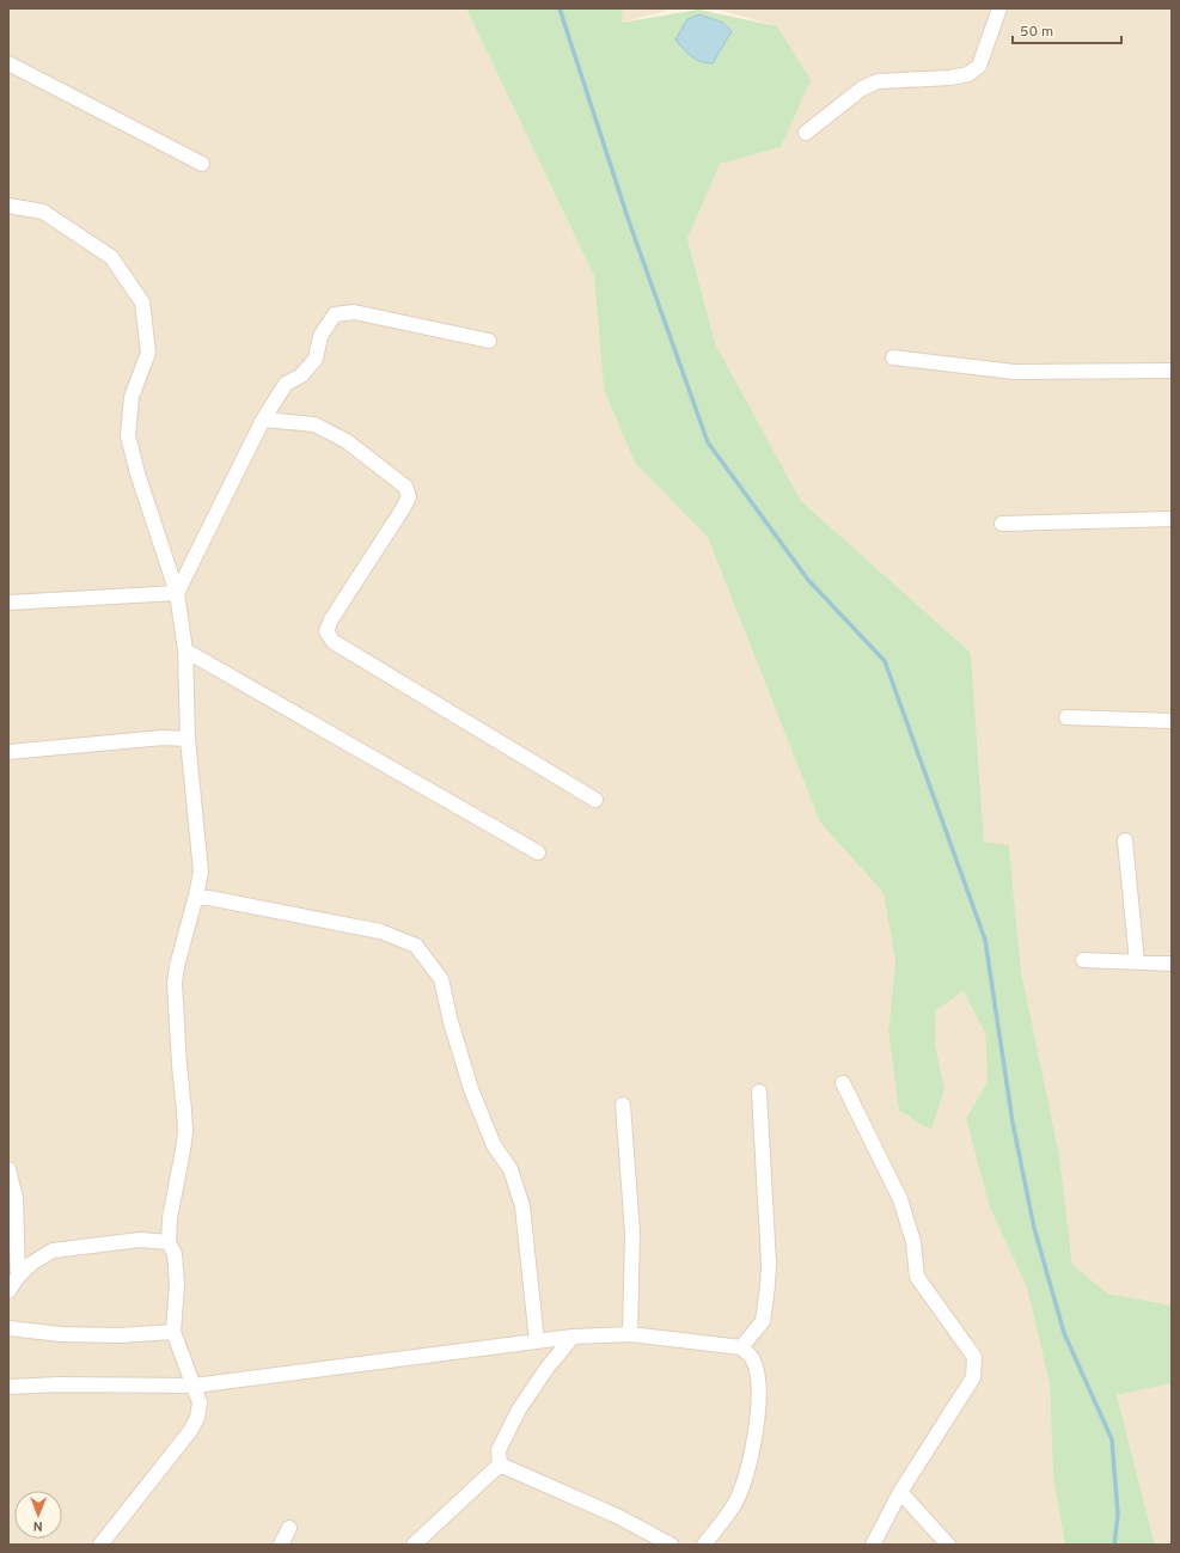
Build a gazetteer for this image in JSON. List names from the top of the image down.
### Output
{
  "scale_bar": "50 m",
  "north": "bottom"
}
